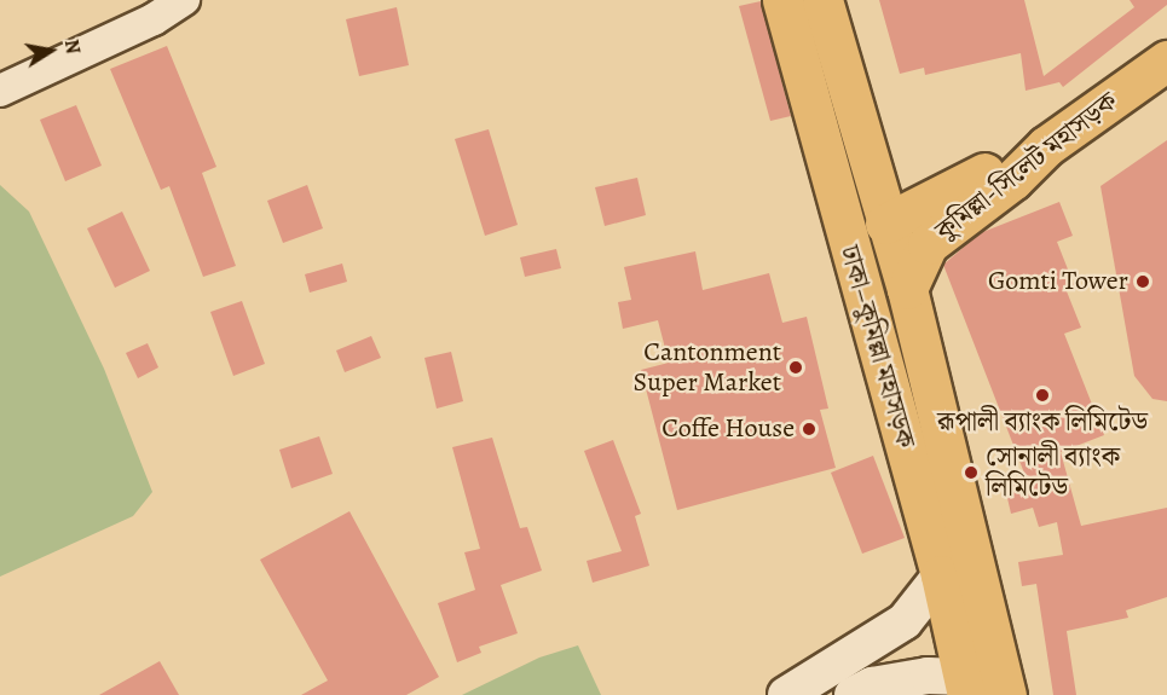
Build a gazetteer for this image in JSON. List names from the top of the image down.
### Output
{
  "streets": {
    "highway": ["কুমিল্লা-সিলেট মহাসড়ক", "ঢাকা–কুমিল্লা মহাসড়ক"]
  },
  "crossings": [
    ["কুমিল্লা-সিলেট মহাসড়ক", "ঢাকা–কুমিল্লা মহাসড়ক"]
  ],
  "places": [
    "Gomti Tower",
    "Cantonment Super Market",
    "রূপালী ব্যাংক লিমিটেড",
    "Coffe House",
    "সোনালী ব্যাংক লিমিটেড"
  ],
  "north": "right"
}
